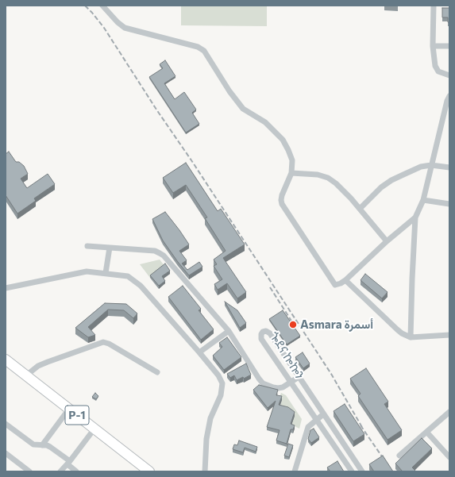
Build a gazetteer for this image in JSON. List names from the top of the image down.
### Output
{
  "streets": {
    "highway": ["P-1"],
    "street": ["ጐደና ኰኰን"]
  },
  "places": ["Asmara أسمرة"]
}
